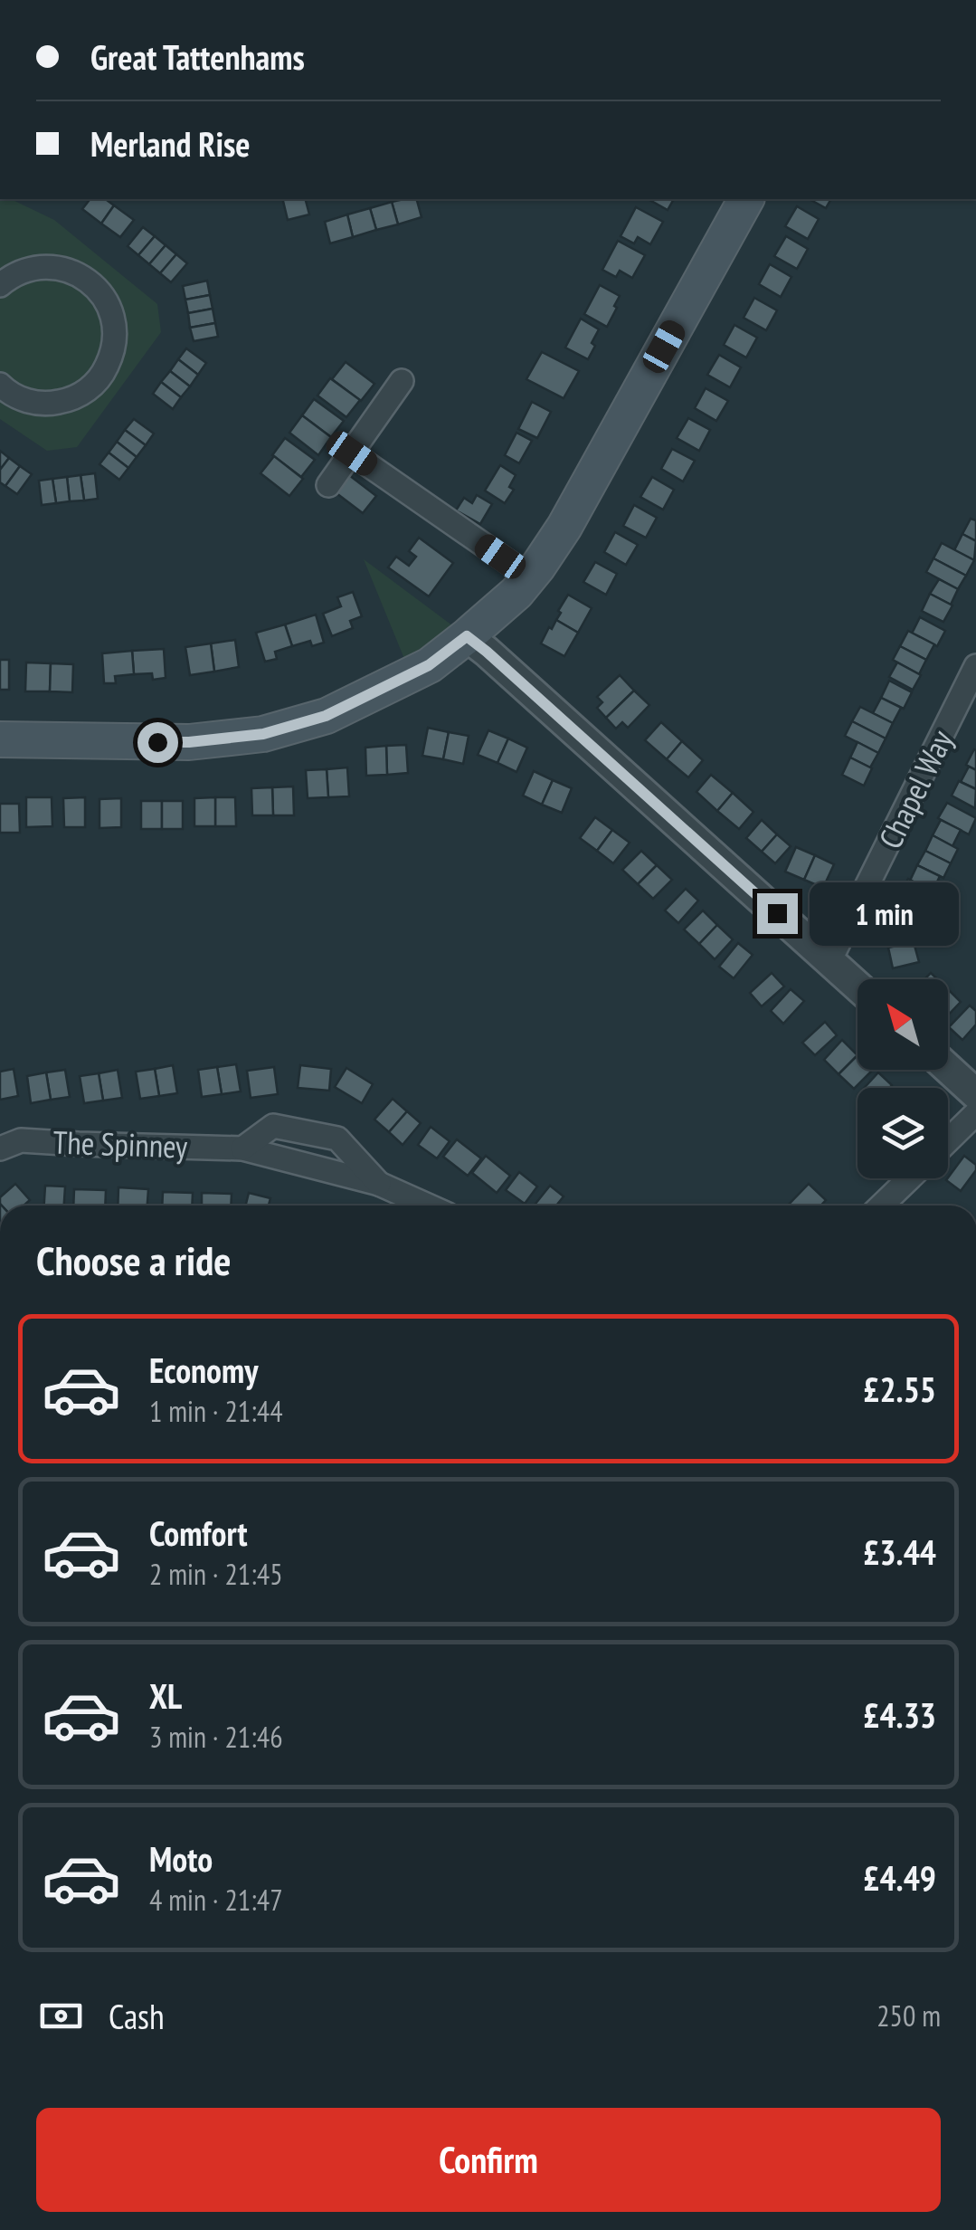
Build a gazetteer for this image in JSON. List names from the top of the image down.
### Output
{
  "streets": {
    "street": ["Chapel Way", "The Spinney"]
  },
  "north": "top left",
  "page": {
    "banner": ["Great Tattenhams", "Merland Rise"],
    "bubble": "1 min",
    "heading": "Choose a ride",
    "list": [
      {
        "name": "Economy",
        "note": "1 min · 21:44",
        "value": "£2.55"
      },
      {
        "name": "Comfort",
        "note": "2 min · 21:45",
        "value": "£3.44"
      },
      {
        "name": "XL",
        "note": "3 min · 21:46",
        "value": "£4.33"
      },
      {
        "name": "Moto",
        "note": "4 min · 21:47",
        "value": "£4.49"
      }
    ],
    "pay": ["Cash", "250 m"],
    "buttons": "Confirm"
  }
}
